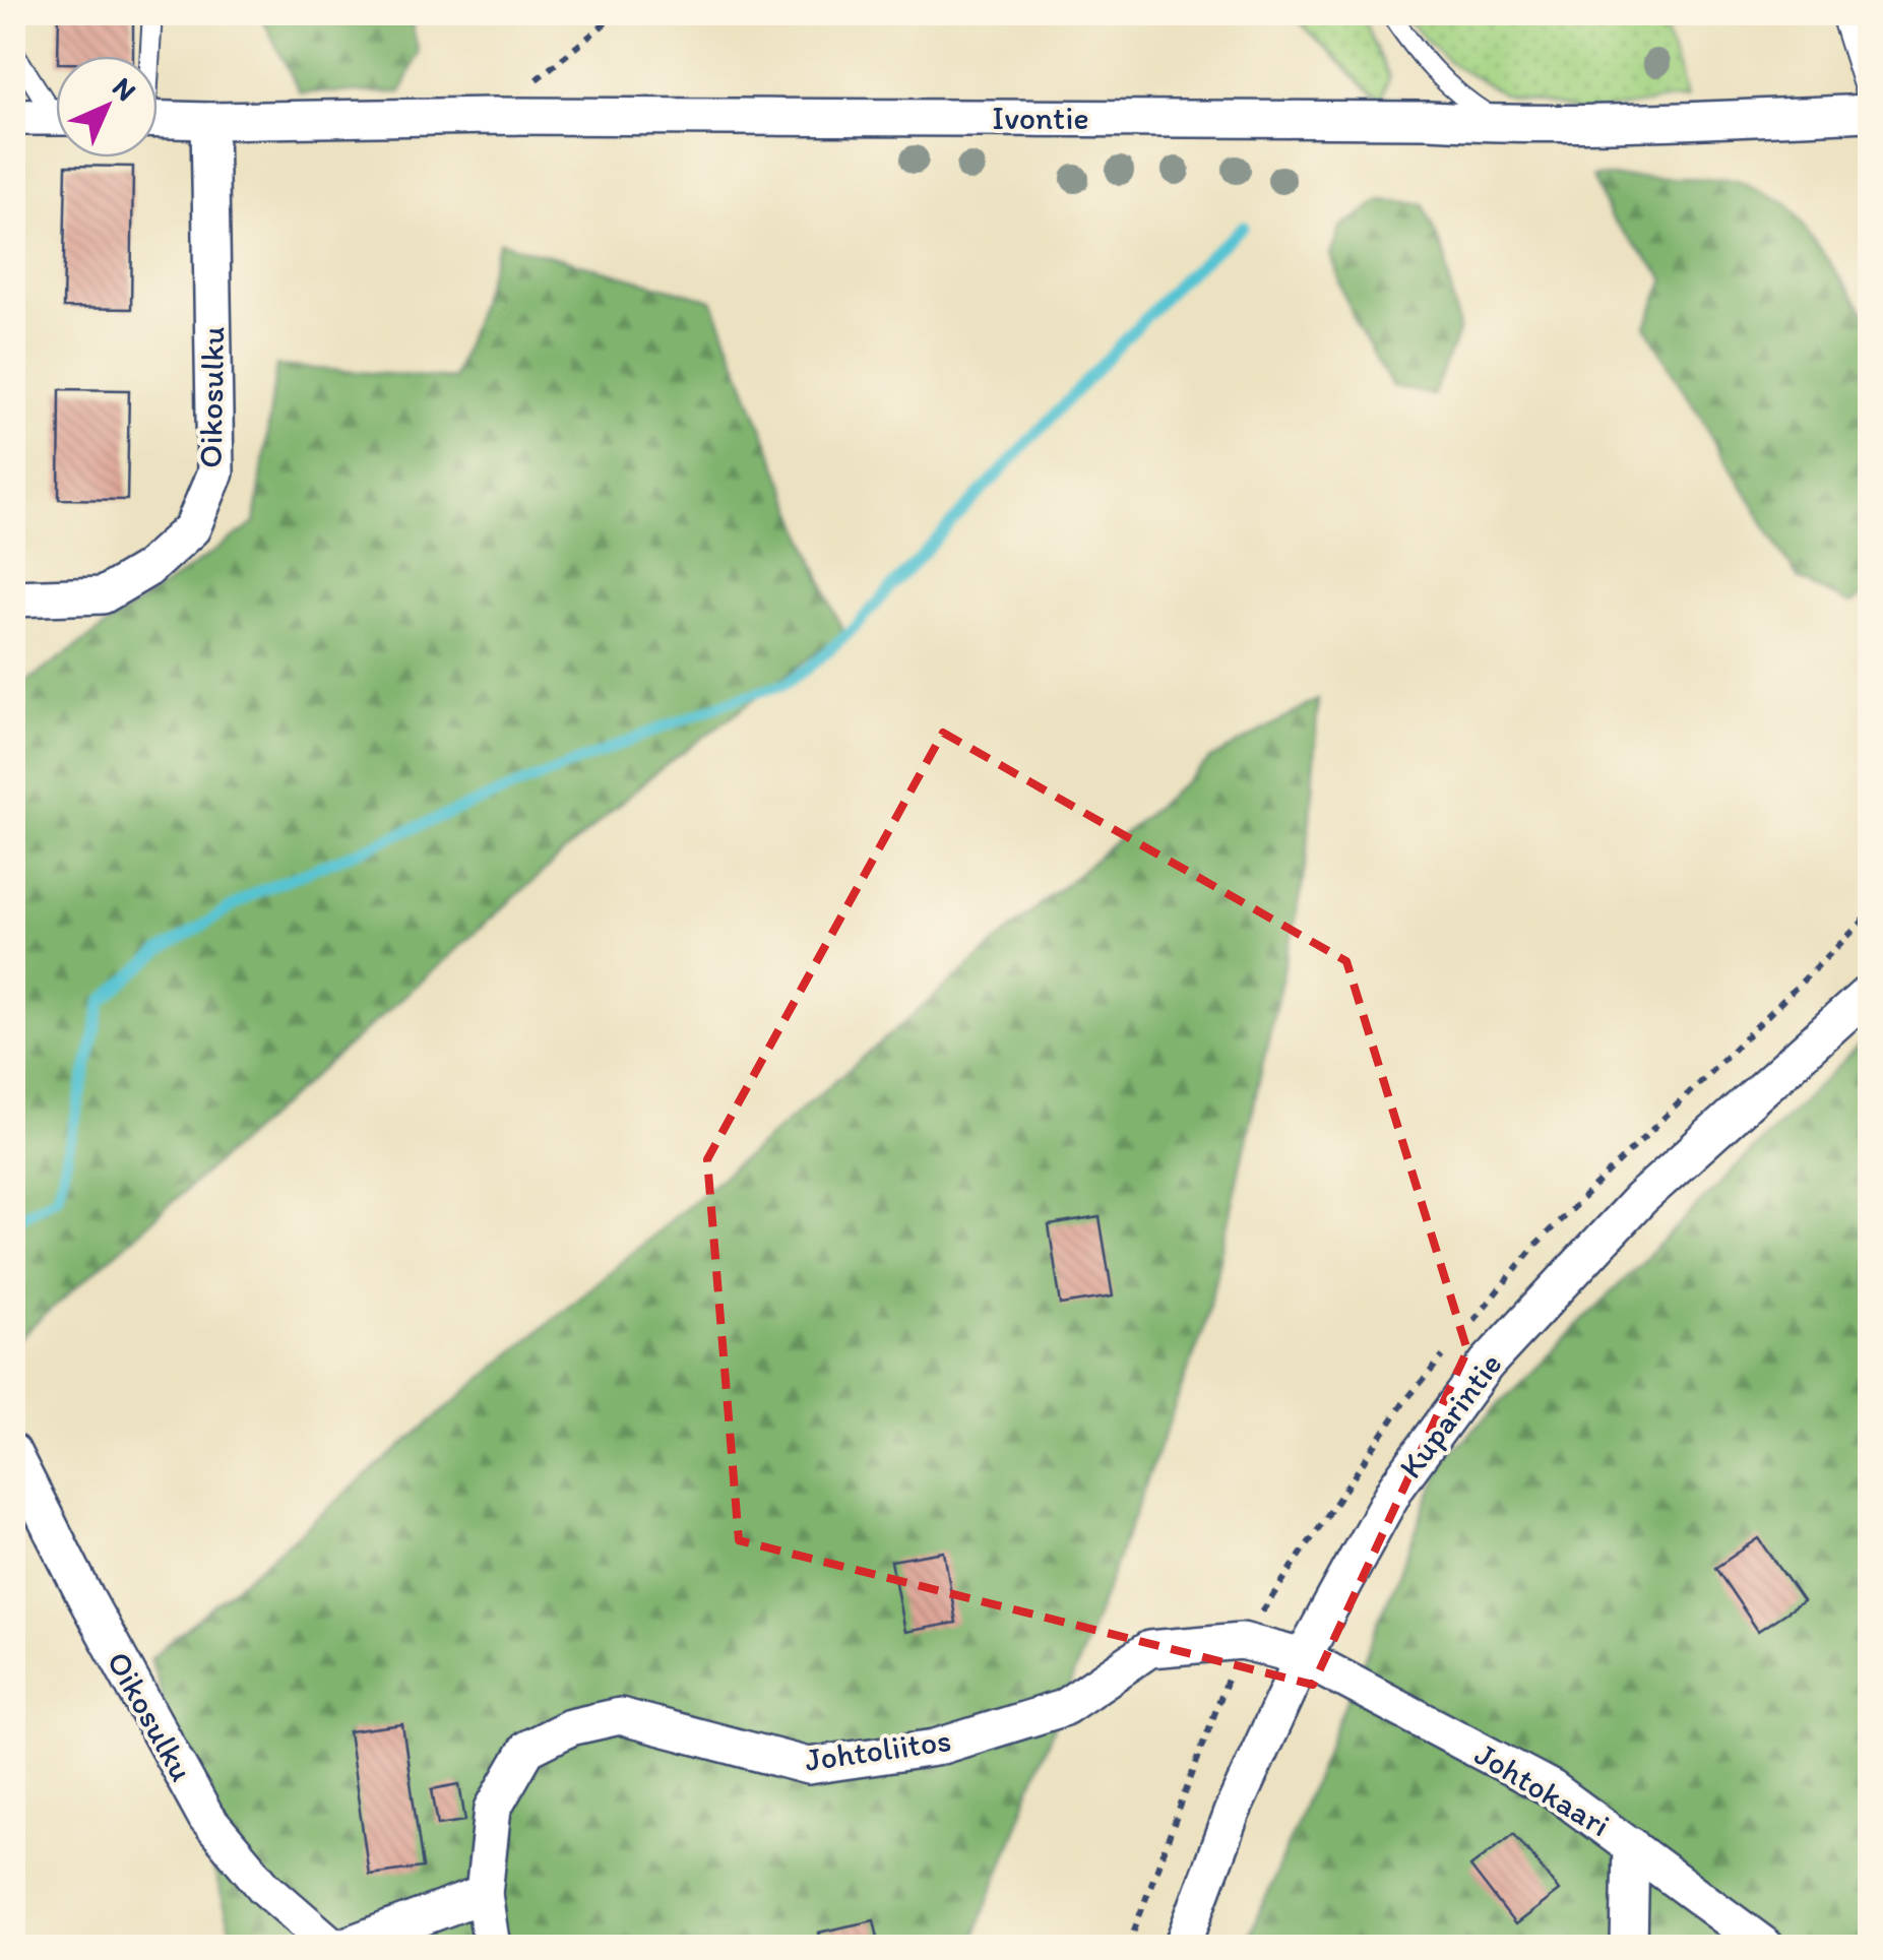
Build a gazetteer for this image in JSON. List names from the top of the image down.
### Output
{
  "streets": {
    "street": [
      "Ivontie",
      "Oikosulku",
      "Kuparintie",
      "Johtoliitos",
      "Johtokaari"
    ]
  },
  "crossings": [
    ["Ivontie", "Oikosulku"],
    ["Kuparintie", "Johtoliitos"],
    ["Kuparintie", "Johtokaari"],
    ["Johtoliitos", "Johtokaari"]
  ],
  "north": "top right"
}
